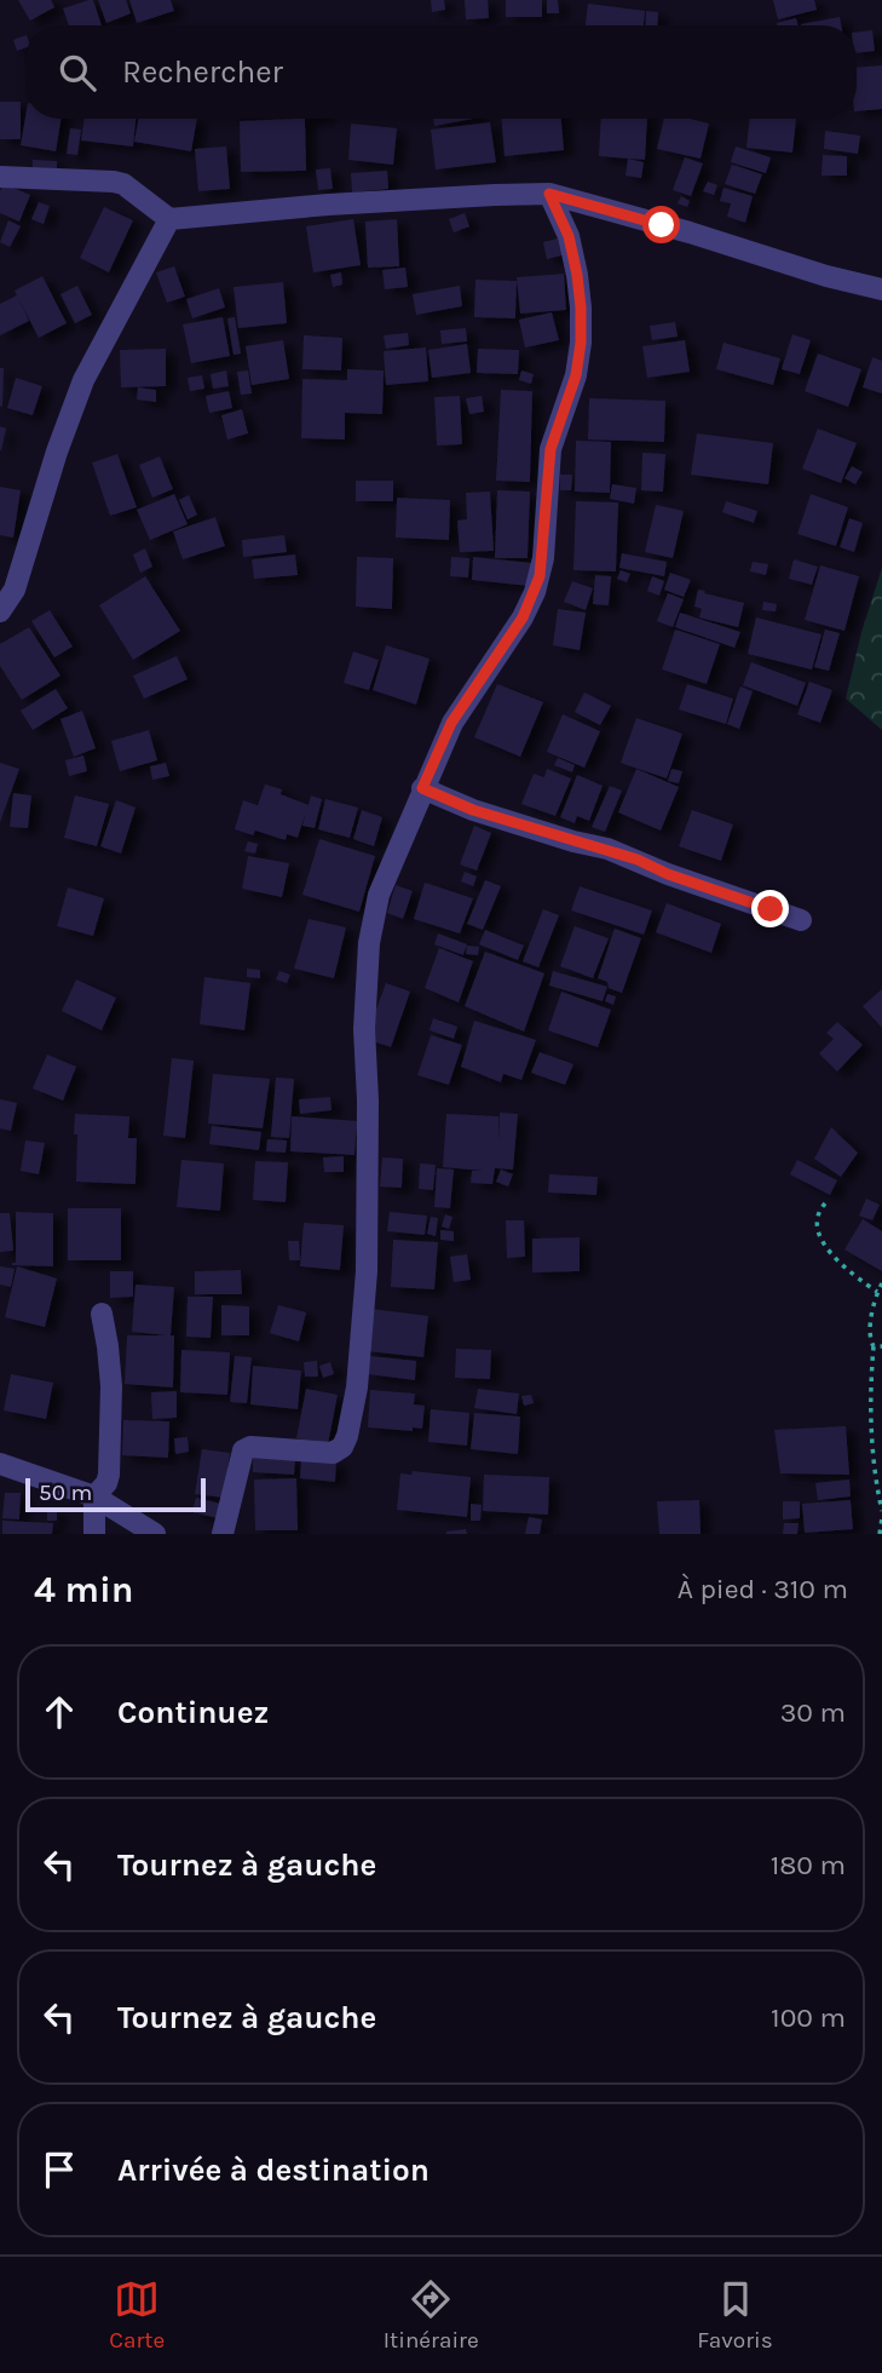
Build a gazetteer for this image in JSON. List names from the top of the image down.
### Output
{
  "scale_bar": "50 m",
  "page": {
    "search": "Rechercher",
    "scale": "50 m",
    "heading": ["4 min", "À pied · 310 m"],
    "list": [
      ["Continuez", "30 m"],
      ["Tournez à gauche", "180 m"],
      ["Tournez à gauche", "100 m"],
      "Arrivée à destination"
    ],
    "nav": ["Carte", "Itinéraire", "Favoris"]
  }
}
